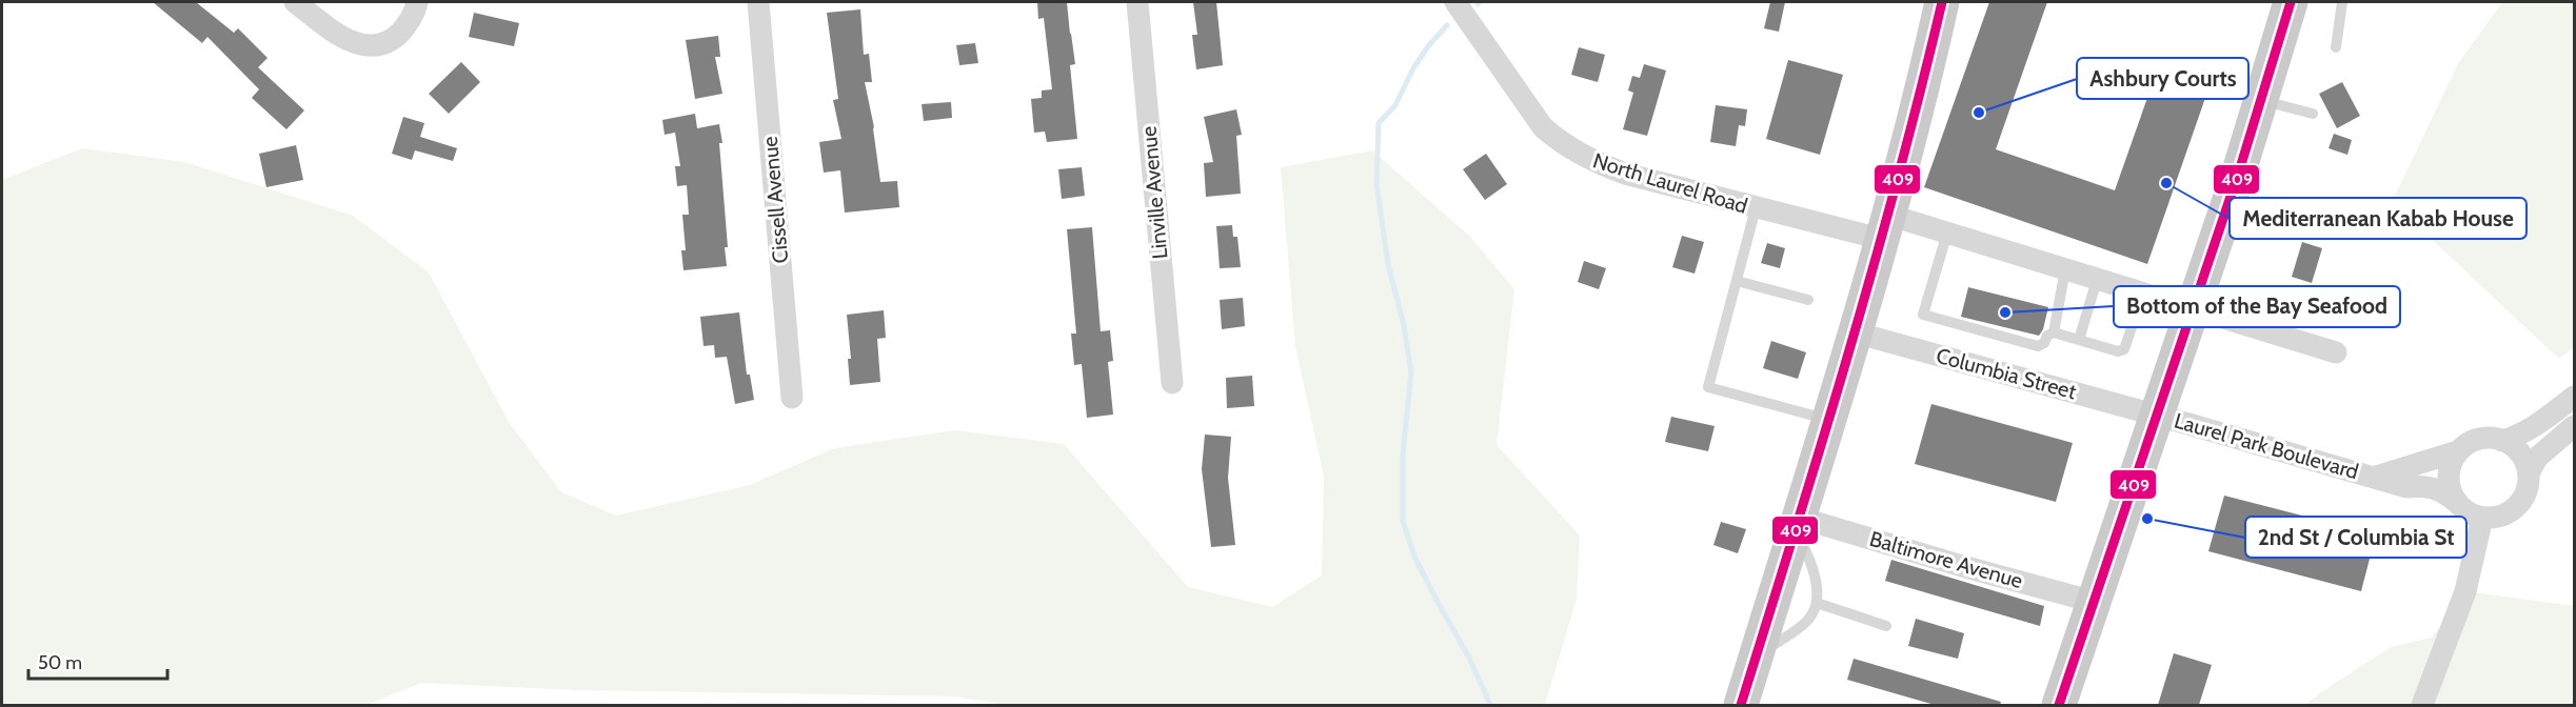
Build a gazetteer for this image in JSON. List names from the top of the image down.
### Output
{
  "streets": {
    "street": [
      "North Laurel Road",
      "Linville Avenue",
      "Cissell Avenue",
      "Columbia Street",
      "Laurel Park Boulevard",
      "Baltimore Avenue"
    ]
  },
  "crossings": [
    ["Columbia Street", "Laurel Park Boulevard"]
  ],
  "places": [
    "Ashbury Courts",
    "Mediterranean Kabab House",
    "Bottom of the Bay Seafood",
    "2nd St / Columbia St"
  ],
  "lines": ["transit line 409"],
  "scale_bar": "50 m"
}
